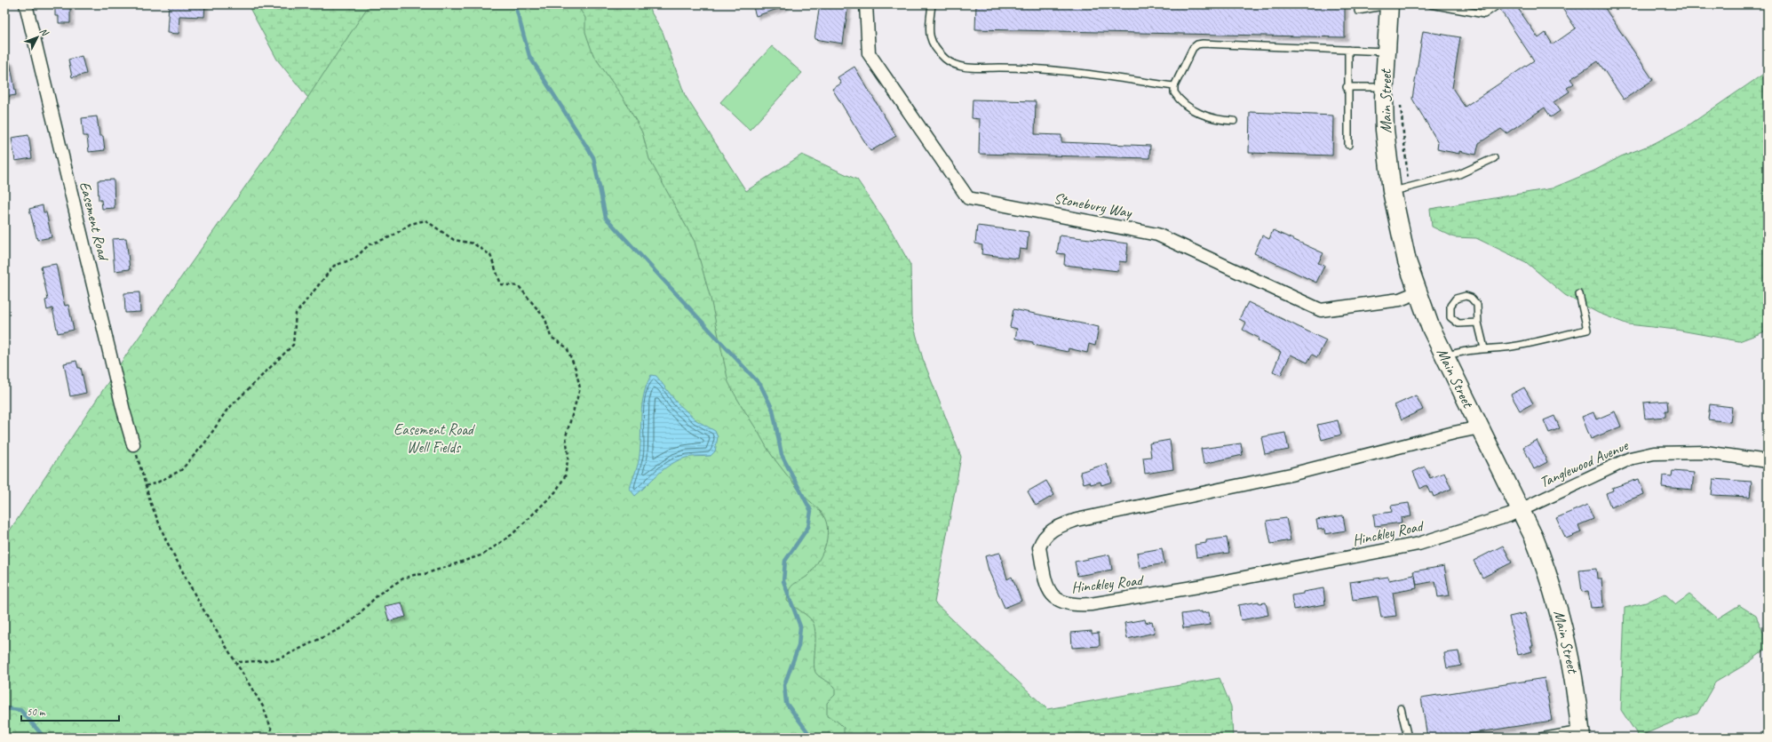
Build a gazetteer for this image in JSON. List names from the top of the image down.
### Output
{
  "streets": {
    "main road": ["Main Street"],
    "street": [
      "Stonebury Way",
      "Easement Road",
      "Tanglewood Avenue",
      "Hinckley Road"
    ]
  },
  "crossings": [
    ["Main Street", "Stonebury Way"],
    ["Main Street", "Tanglewood Avenue"],
    ["Main Street", "Hinckley Road"],
    ["Tanglewood Avenue", "Hinckley Road"]
  ],
  "parks": ["Easement Road Well Fields"],
  "scale_bar": "50 m",
  "north": "top right"
}
